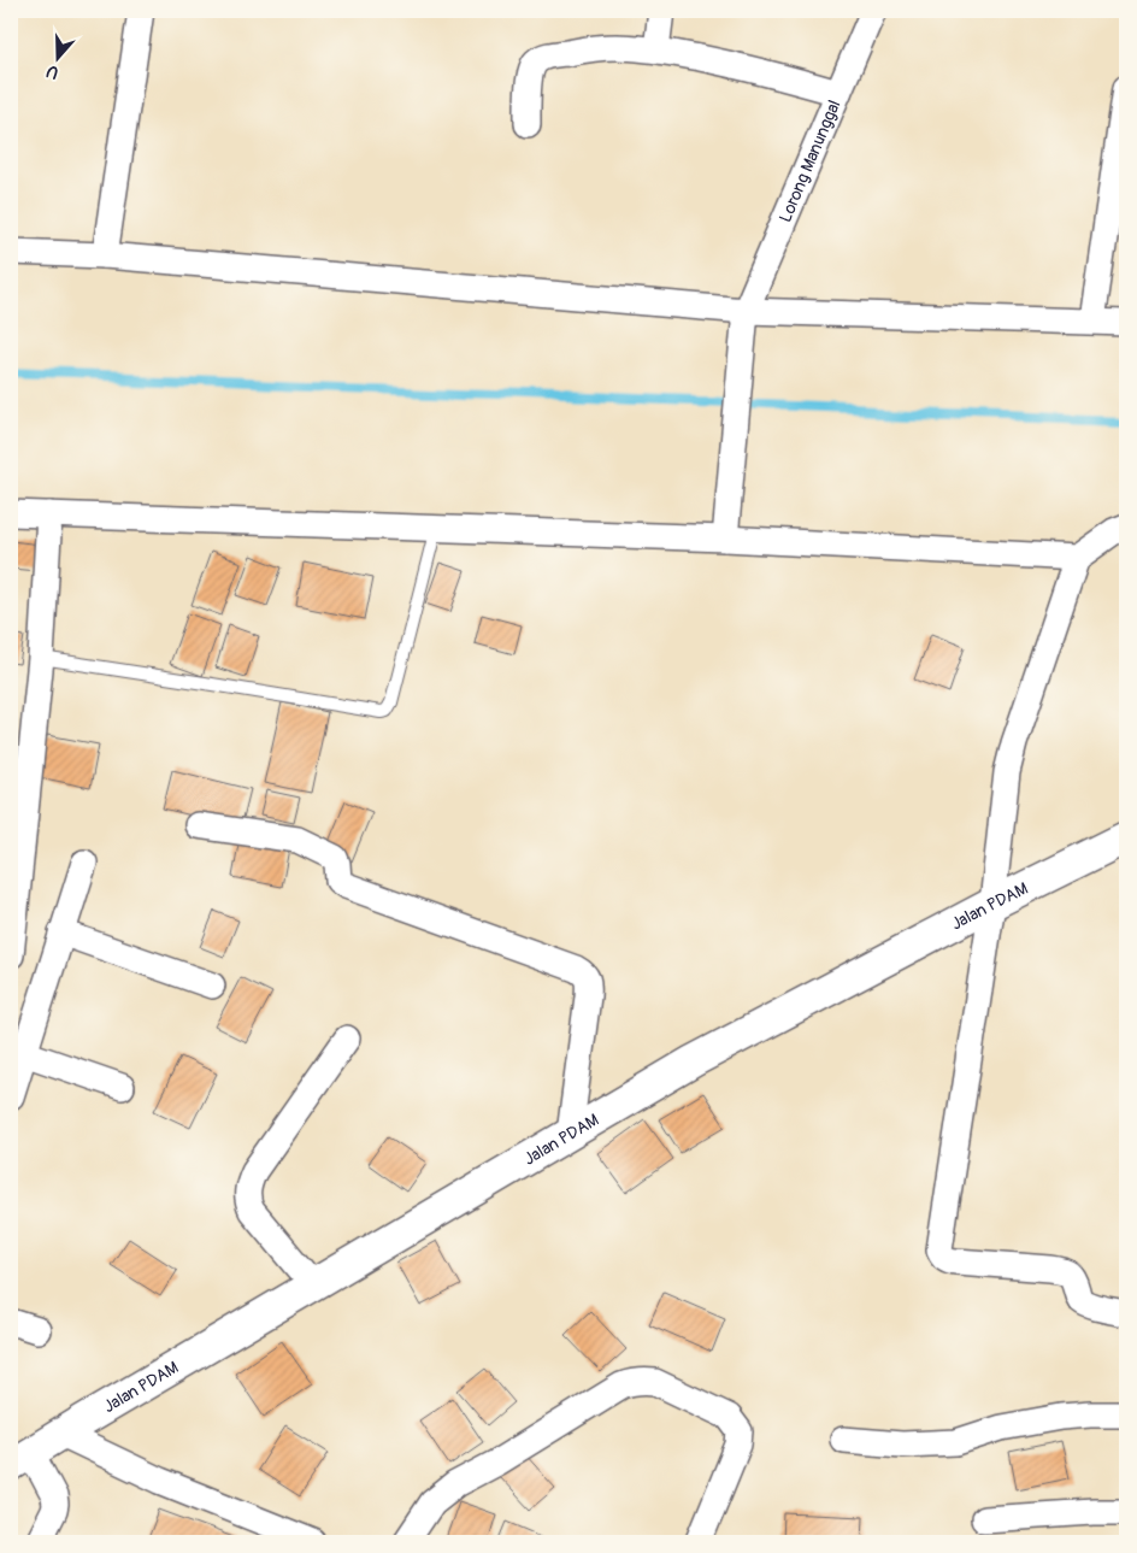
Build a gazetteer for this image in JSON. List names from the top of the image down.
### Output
{
  "streets": {
    "street": ["Lorong Manunggal", "Jalan PDAM"]
  },
  "north": "bottom"
}
